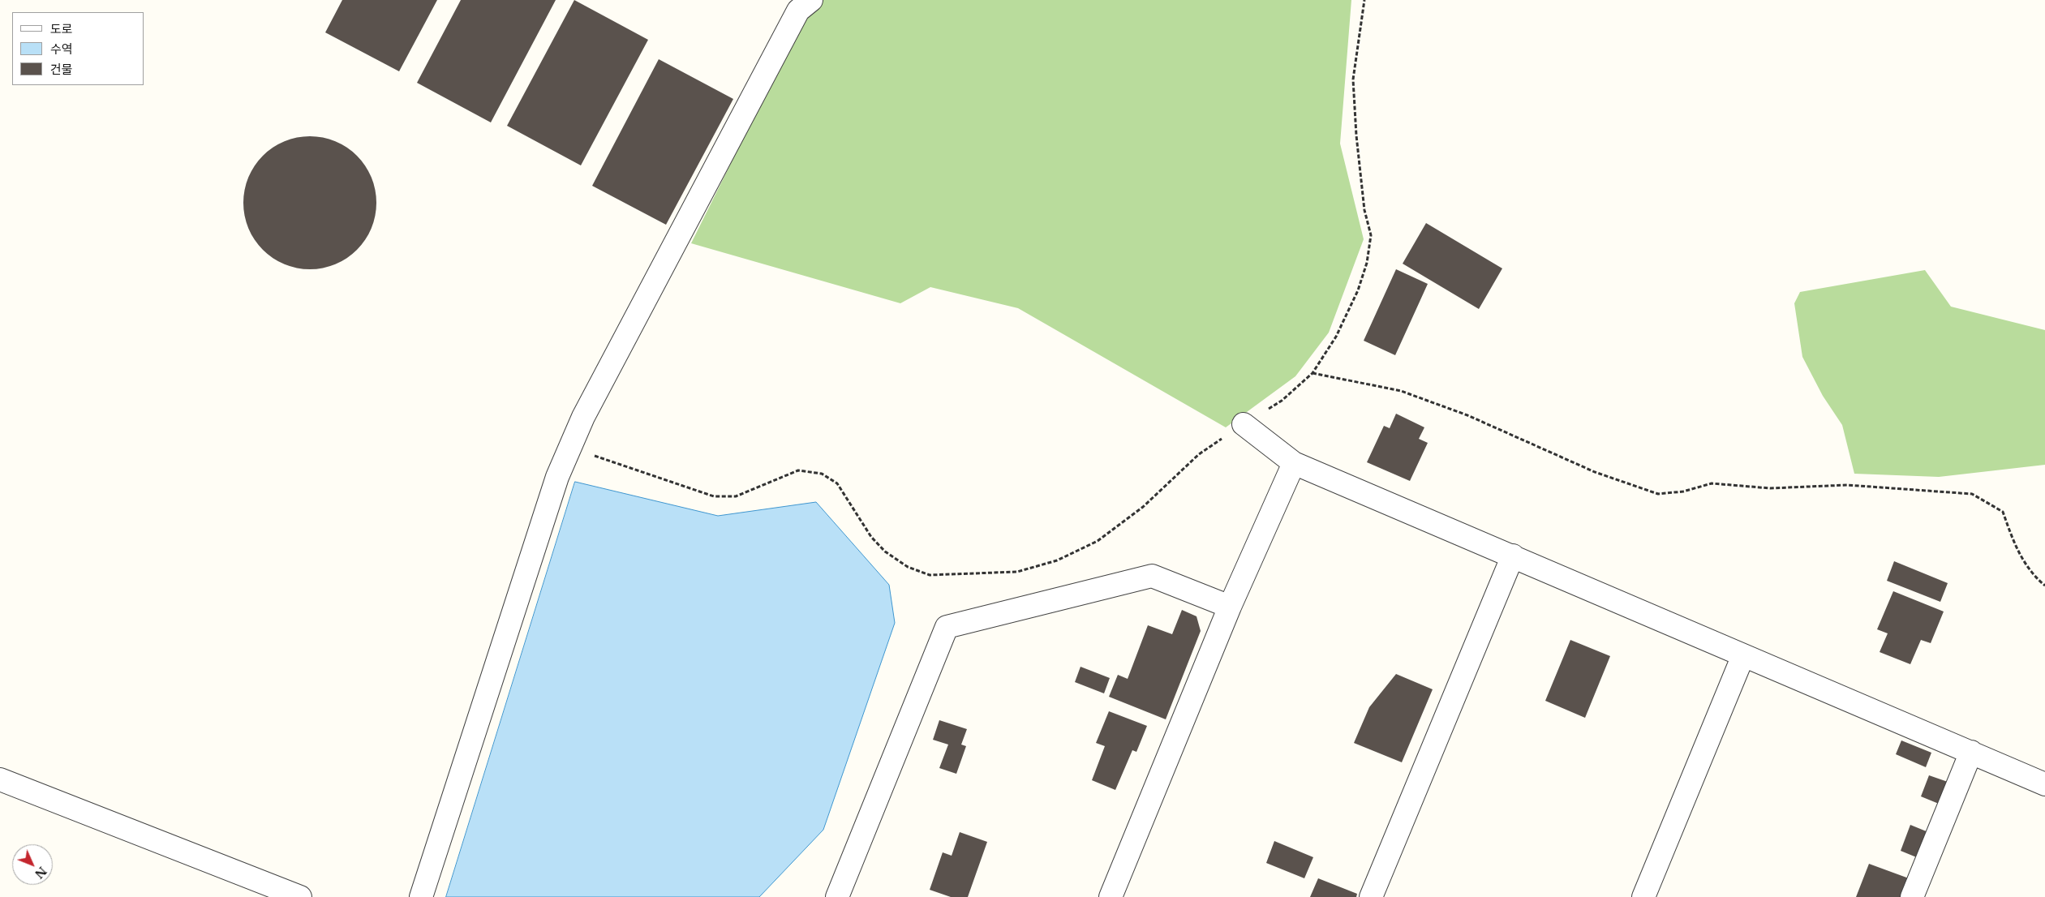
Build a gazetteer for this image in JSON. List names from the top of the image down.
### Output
{
  "legend": ["도로", "수역", "건물"],
  "north": "bottom right"
}
